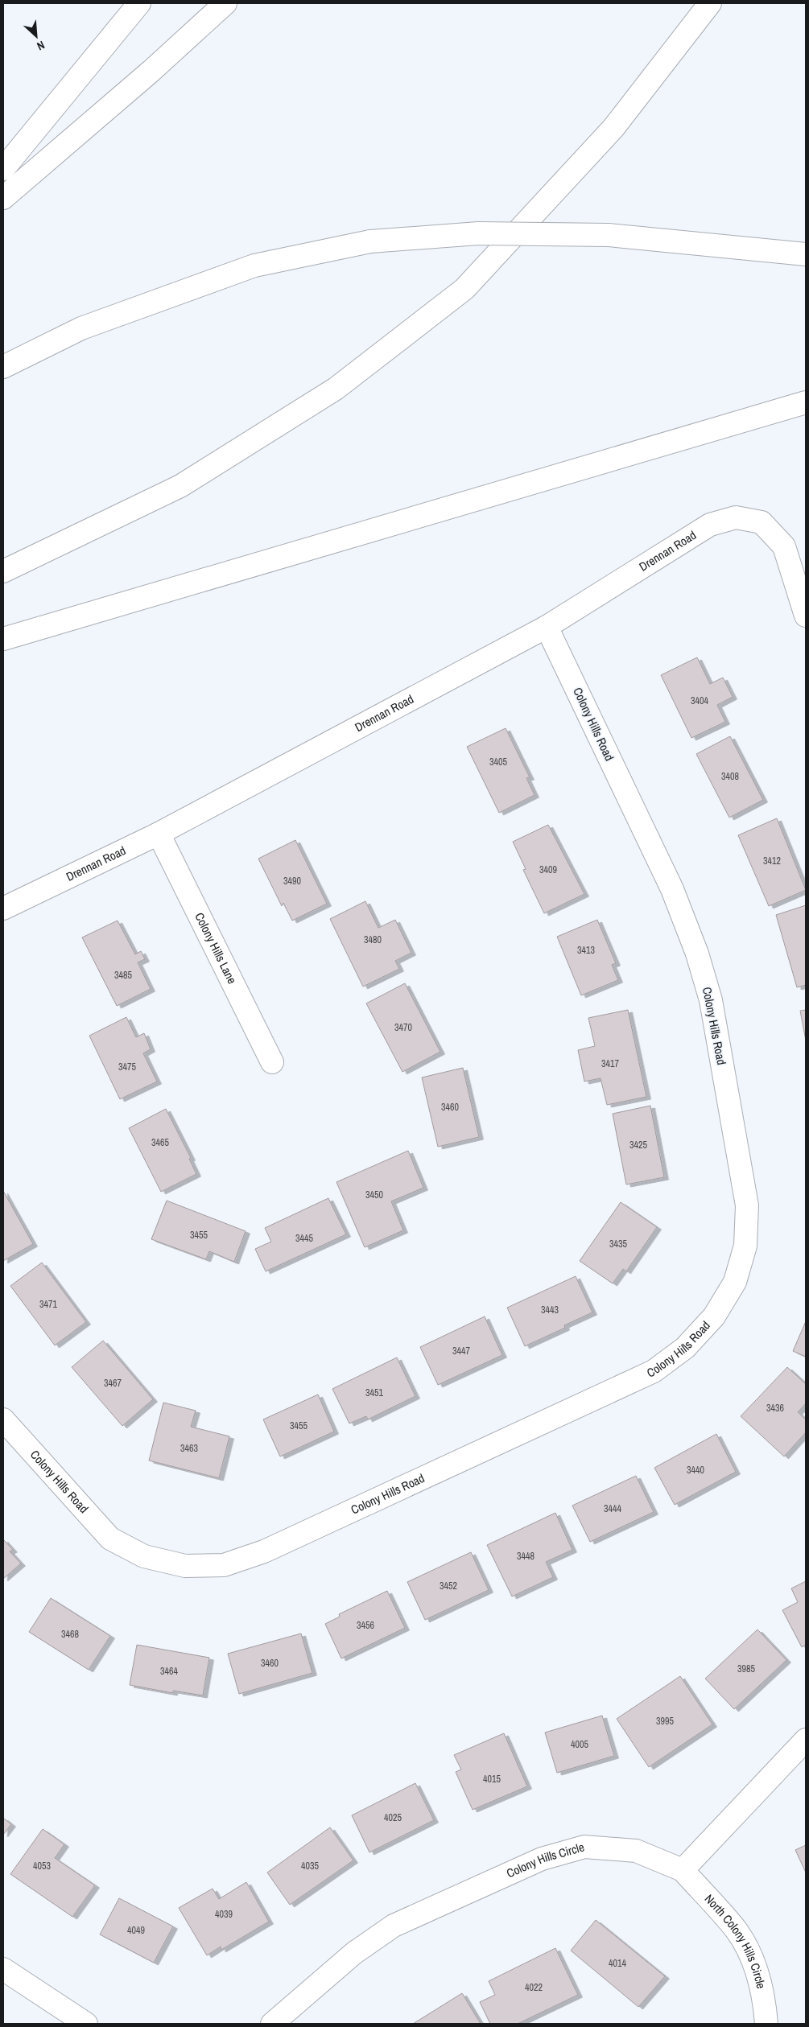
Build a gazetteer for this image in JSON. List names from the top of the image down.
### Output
{
  "streets": {
    "main road": [
      "Drennan Road",
      "Colony Hills Road",
      "Colony Hills Lane",
      "Colony Hills Circle",
      "North Colony Hills Circle"
    ]
  },
  "crossings": [
    ["Drennan Road", "Colony Hills Road"],
    ["Drennan Road", "Colony Hills Lane"],
    ["Colony Hills Circle", "North Colony Hills Circle"]
  ],
  "house_numbers": [
    "3404",
    "3405",
    "3408",
    "3412",
    "3409",
    "3490",
    "3480",
    "3413",
    "3485",
    "3470",
    "3417",
    "3475",
    "3460",
    "3465",
    "3425",
    "3450",
    "3455",
    "3445",
    "3435",
    "3471",
    "3443",
    "3447",
    "3467",
    "3451",
    "3436",
    "3455",
    "3463",
    "3440",
    "3444",
    "3448",
    "3452",
    "3456",
    "3468",
    "3460",
    "3985",
    "3464",
    "3995",
    "4005",
    "4015",
    "4025",
    "4053",
    "4035",
    "4039",
    "4049",
    "4014",
    "4022"
  ],
  "north": "bottom right"
}
